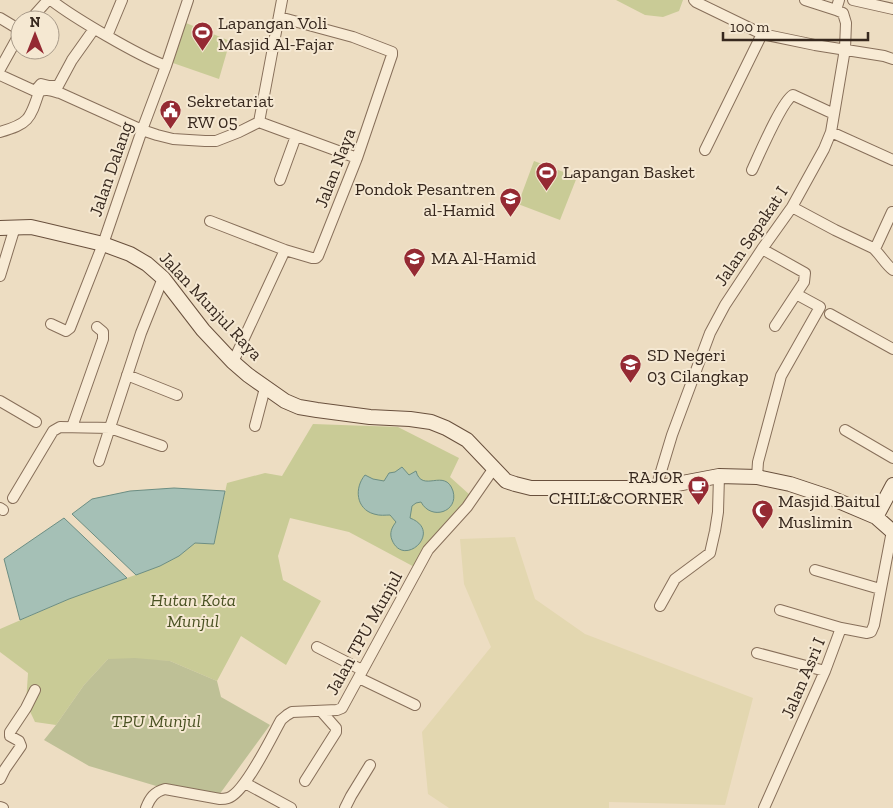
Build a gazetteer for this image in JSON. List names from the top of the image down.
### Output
{
  "streets": {
    "street": [
      "Jalan Naya",
      "Jalan Dalang",
      "Jalan Sepakat I",
      "Jalan Munjul Raya",
      "Jalan TPU Munjul",
      "Jalan Asri I"
    ]
  },
  "crossings": [
    ["Jalan Dalang", "Jalan Munjul Raya"],
    ["Jalan Sepakat I", "Jalan Munjul Raya"],
    ["Jalan Munjul Raya", "Jalan TPU Munjul"],
    ["Jalan Munjul Raya", "Jalan Asri I"]
  ],
  "parks": ["Hutan Kota Munjul", "TPU Munjul"],
  "places": {
    "sports": ["Lapangan Voli Masjid Al-Fajar", "Lapangan Basket"],
    "public building": ["Sekretariat RW 05"],
    "school or university": ["Pondok Pesantren al-Hamid", "MA Al-Hamid", "SD Negeri 03 Cilangkap"],
    "cafe": ["RAJOR CHILL&CORNER"],
    "mosque": ["Masjid Baitul Muslimin"]
  },
  "scale_bar": "100 m",
  "north": "top"
}
